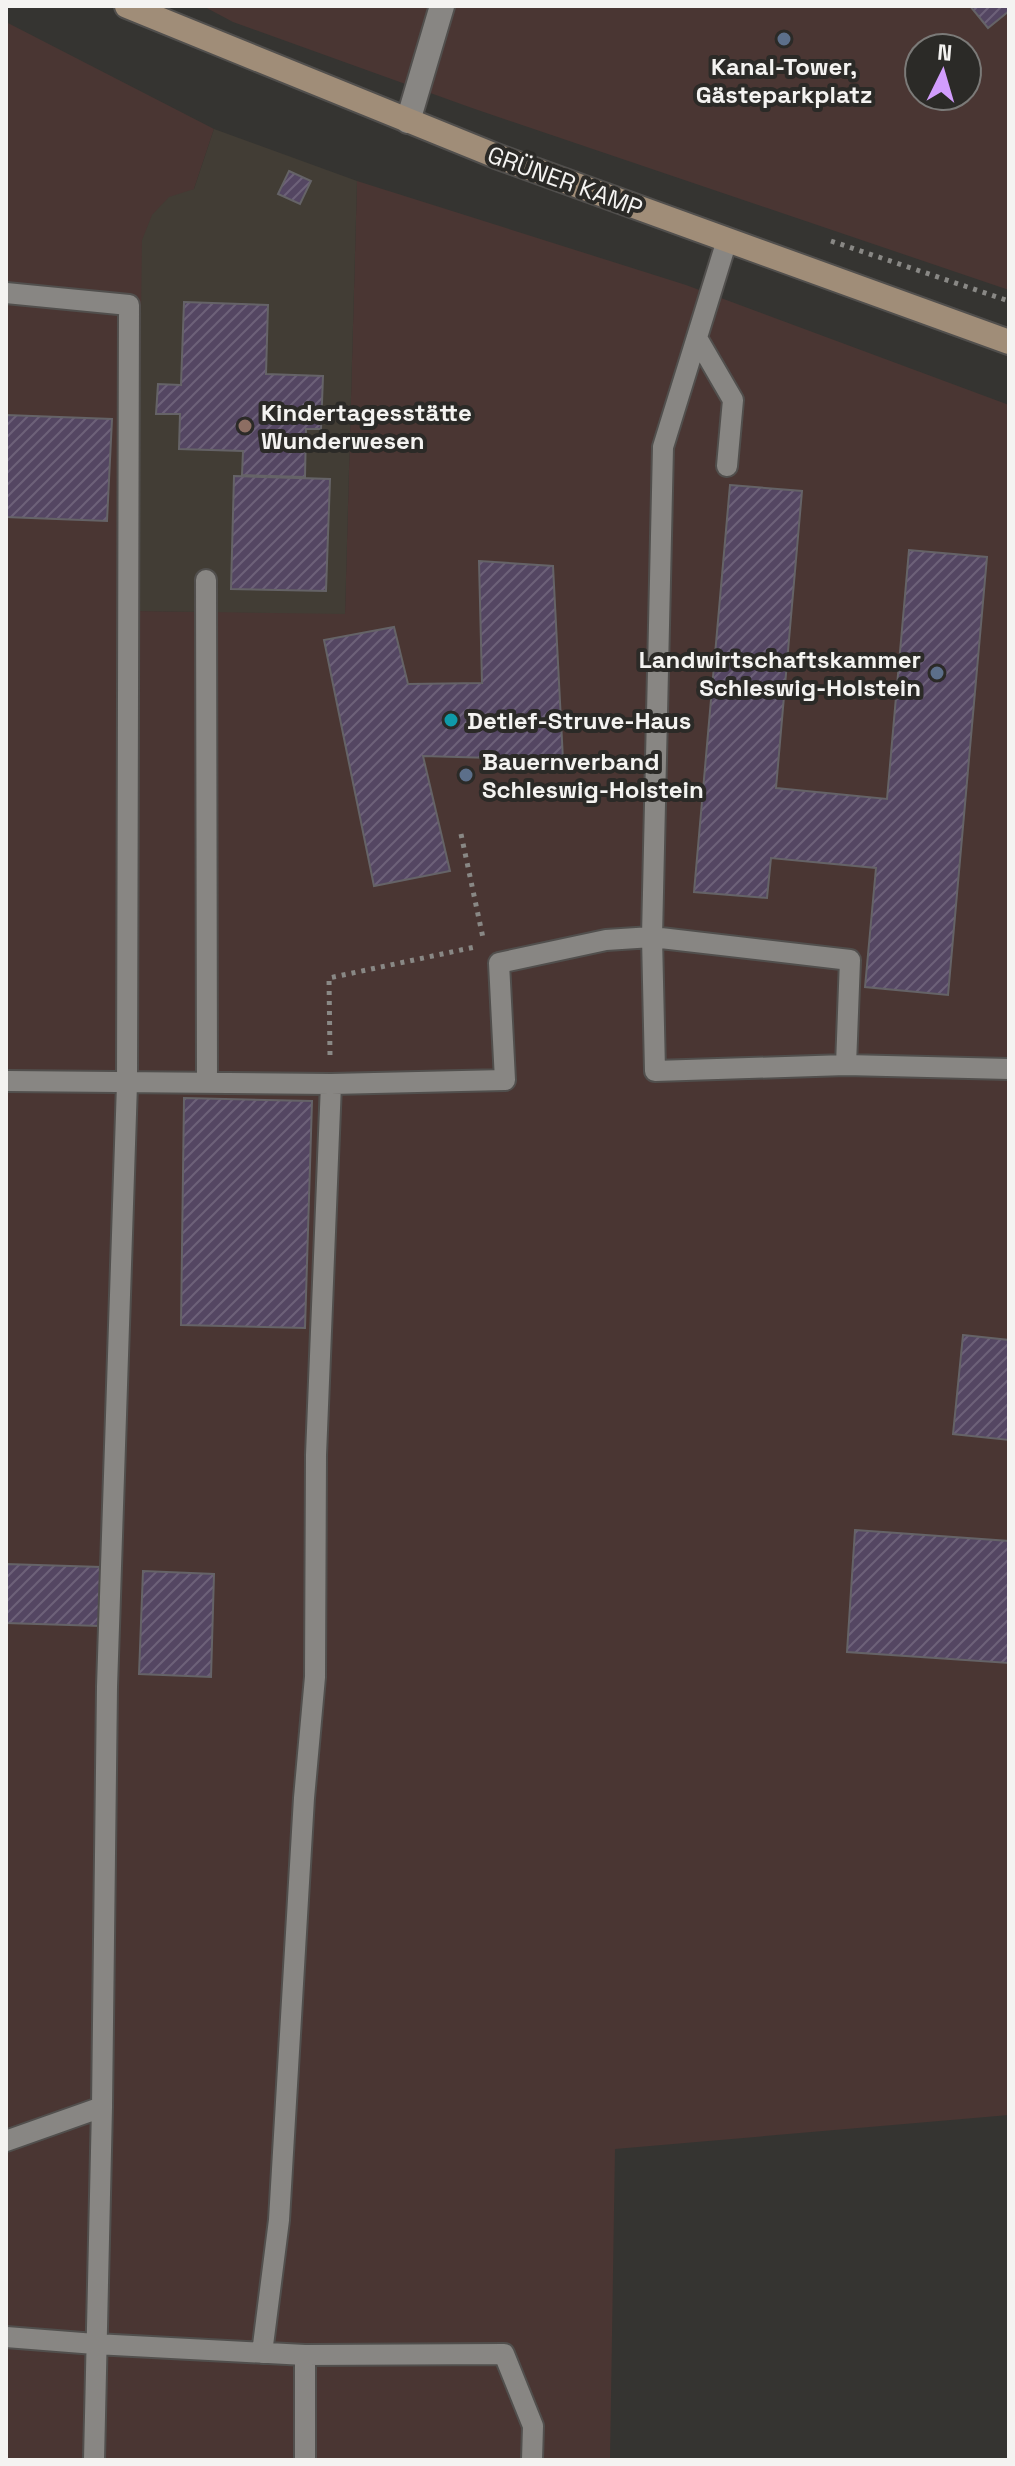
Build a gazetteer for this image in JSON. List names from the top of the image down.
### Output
{
  "streets": {
    "street": ["GRÜNER KAMP"]
  },
  "places": [
    "Kanal-Tower, Gästeparkplatz",
    "Kindertagesstätte Wunderwesen",
    "Landwirtschaftskammer Schleswig-Holstein",
    "Detlef-Struve-Haus",
    "Bauernverband Schleswig-Holstein"
  ],
  "north": "top"
}
